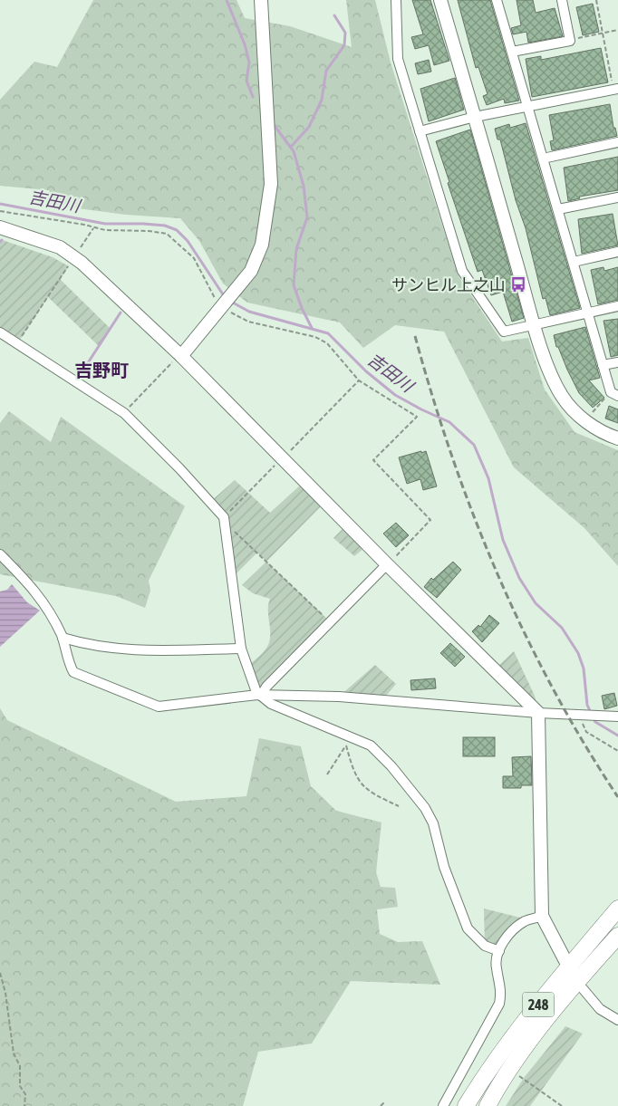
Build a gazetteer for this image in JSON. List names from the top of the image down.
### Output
{
  "streets": {
    "highway": ["248"]
  },
  "districts": ["吉野町"],
  "water": ["吉田川"],
  "places": {
    "bus stop": ["サンヒル上之山"]
  }
}
